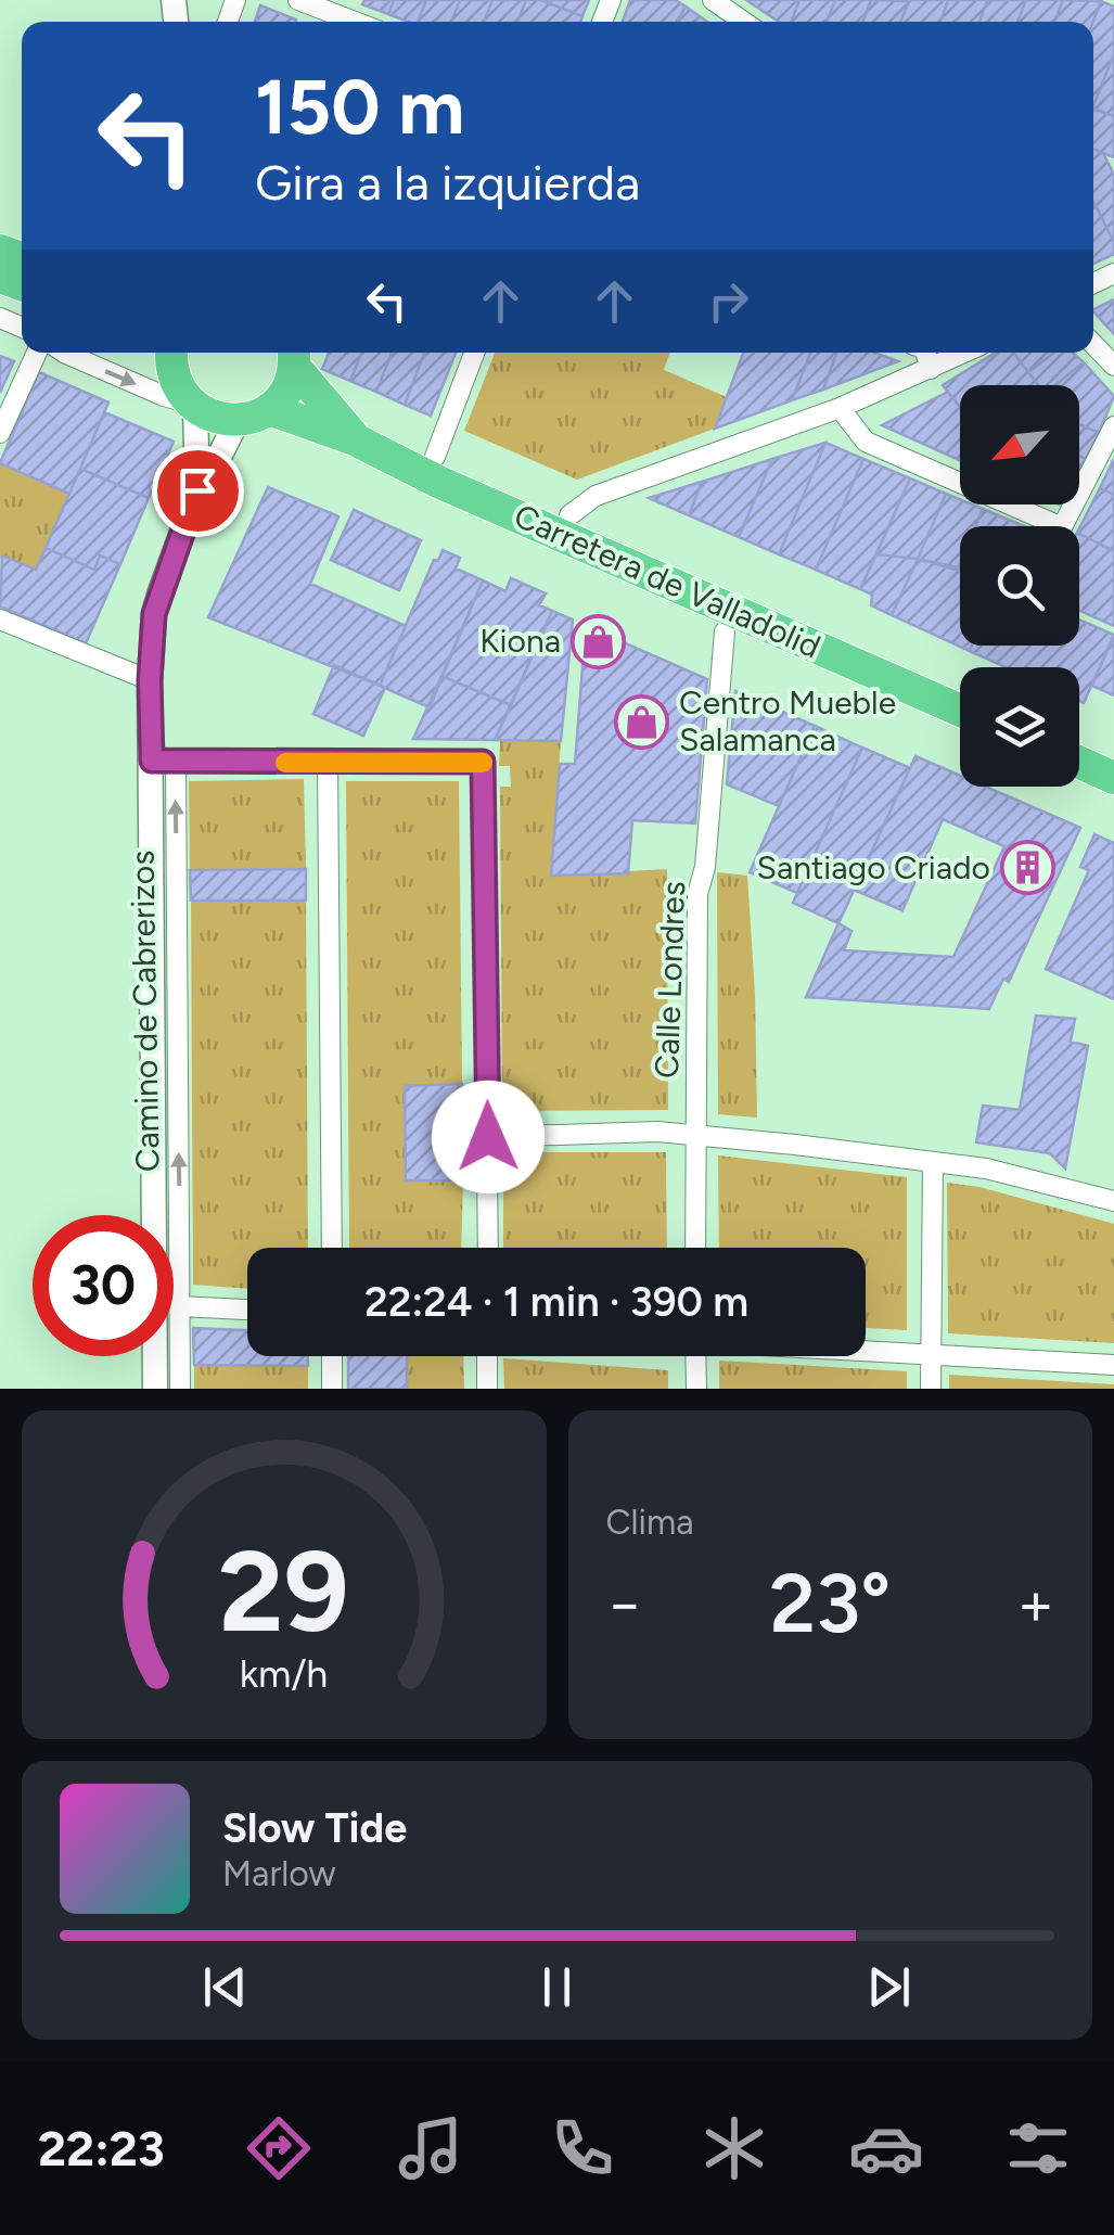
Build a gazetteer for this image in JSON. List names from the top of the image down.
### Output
{
  "streets": {
    "highway": ["Carretera de Valladolid"],
    "street": ["Calle Londres", "Camino de Cabrerizos"]
  },
  "places": {
    "shop": ["Kiona", "Centro Mueble Salamanca"],
    "building": ["Santiago Criado"]
  },
  "north": "bottom left",
  "page": {
    "turn": ["150 m", "Gira a la izquierda"],
    "limit": "30",
    "trip": "22:24 · 1 min · 390 m",
    "tile": "Clima",
    "heat": ["−", "23°", "+"],
    "song": ["Slow Tide", "Marlow"],
    "tabs": "22:23",
    "gauge": ["29", "km/h"]
  }
}
